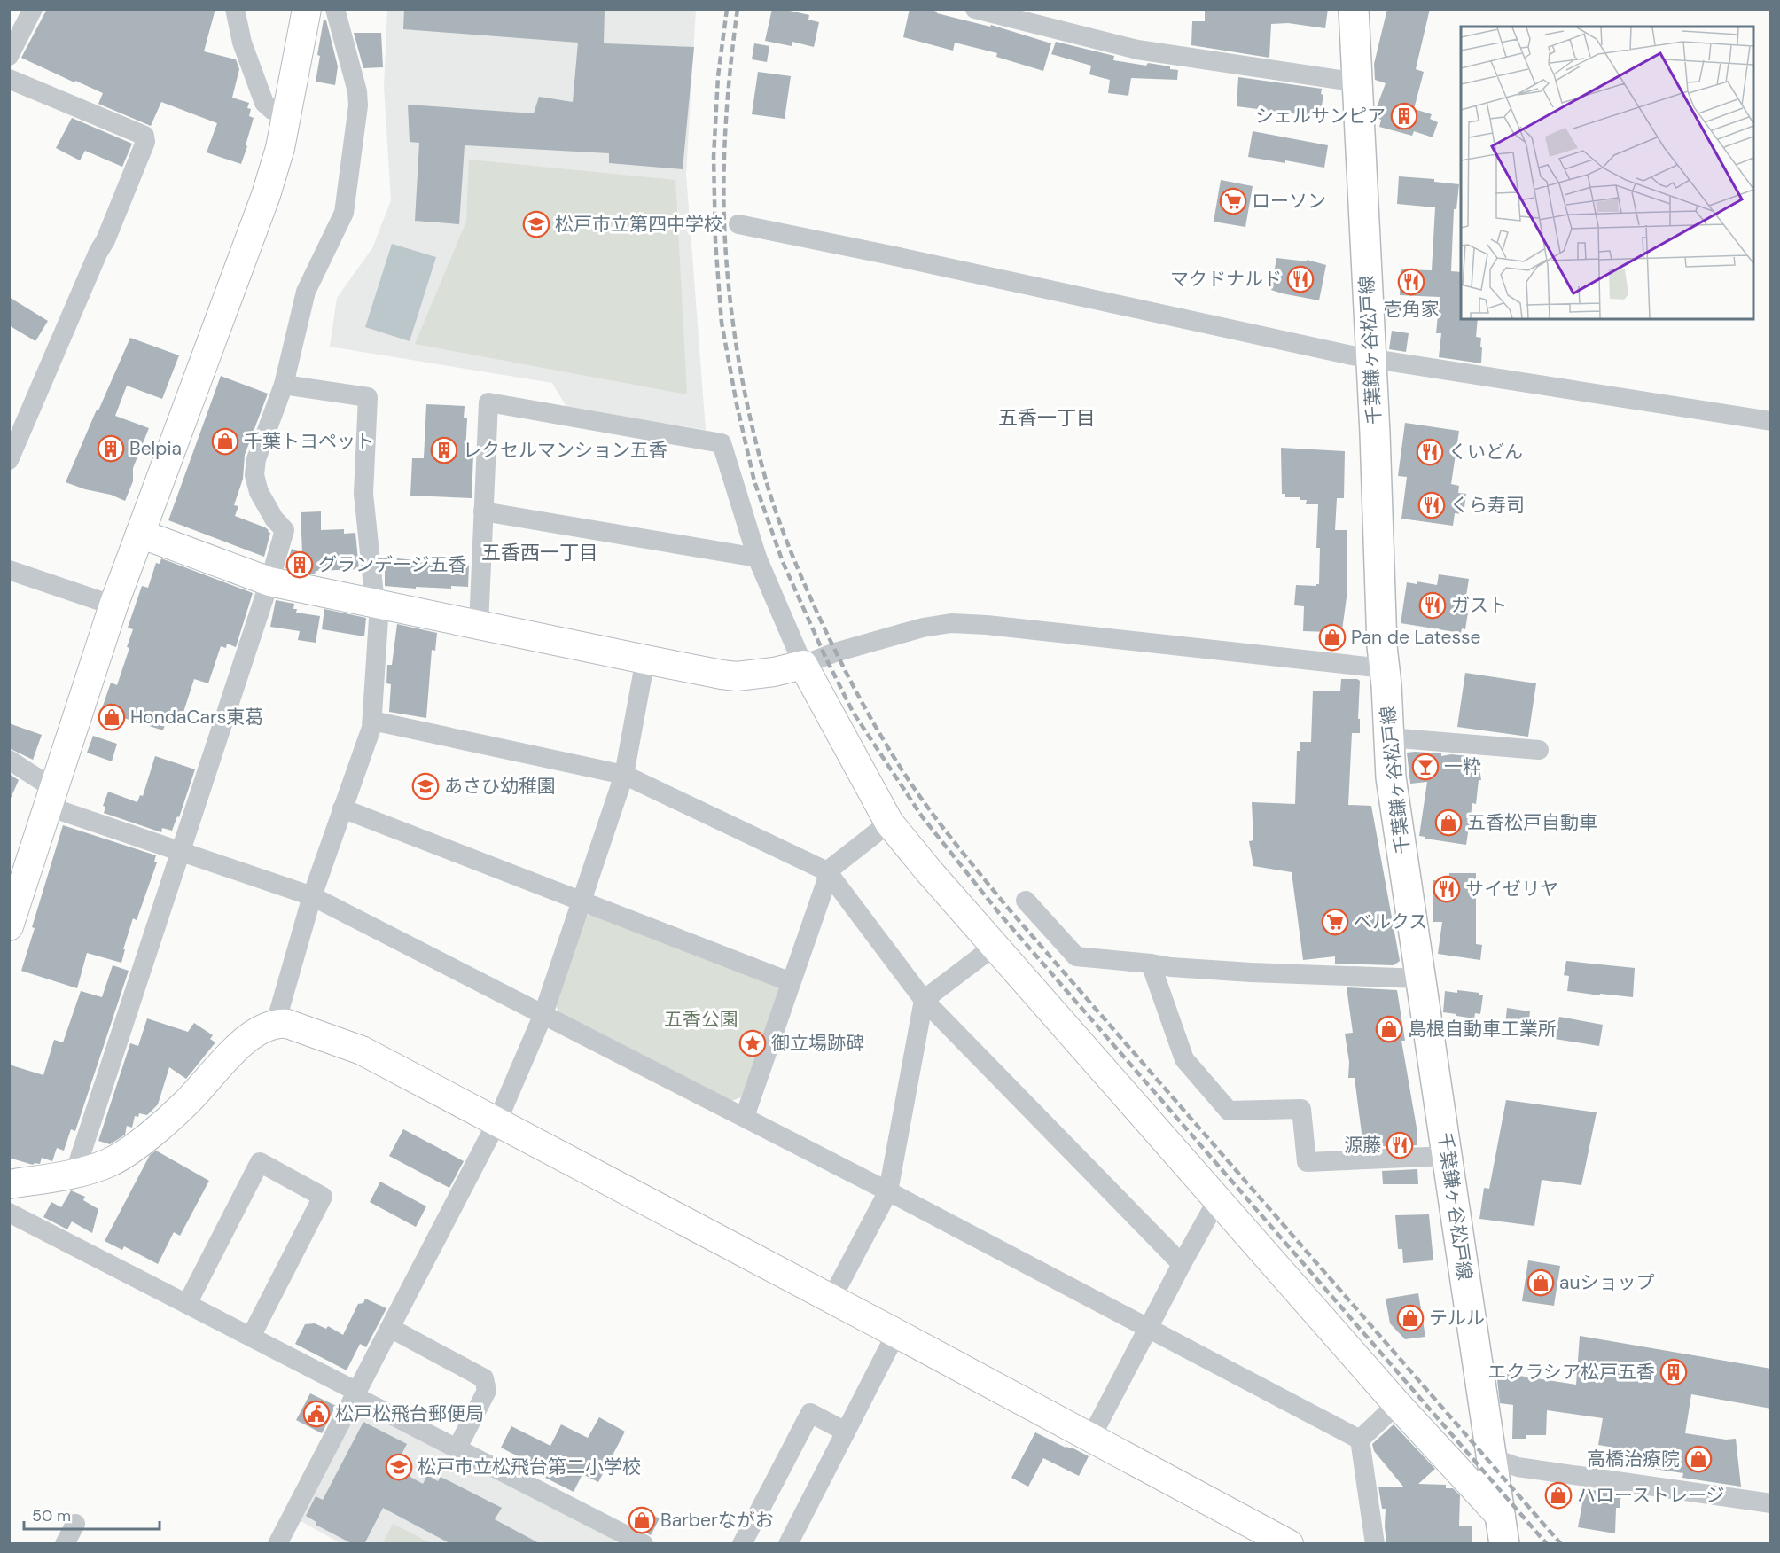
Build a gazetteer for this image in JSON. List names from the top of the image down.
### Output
{
  "streets": {
    "main road": ["千葉鎌ヶ谷松戸線"]
  },
  "districts": ["五香一丁目", "五香西一丁目"],
  "parks": ["五香公園"],
  "places": {
    "building": [
      "シェルサンピア",
      "Belpia",
      "レクセルマンション五香",
      "グランデージ五香",
      "エクラシア松戸五香"
    ],
    "supermarket": ["ローソン", "ベルクス"],
    "school or university": ["松戸市立第四中学校", "あさひ幼稚園", "松戸市立松飛台第二小学校"],
    "restaurant": [
      "マクドナルド",
      "壱角家",
      "くいどん",
      "くら寿司",
      "ガスト",
      "サイゼリヤ",
      "源藤"
    ],
    "shop": [
      "千葉トヨペット",
      "Pan de Latesse",
      "HondaCars東葛",
      "五香松戸自動車",
      "島根自動車工業所",
      "auショップ",
      "テルル",
      "高橋治療院",
      "ハローストレージ",
      "Barberながお"
    ],
    "bar": ["一粋"],
    "place": ["御立場跡碑"],
    "public building": ["松戸松飛台郵便局"]
  },
  "scale_bar": "50 m"
}
